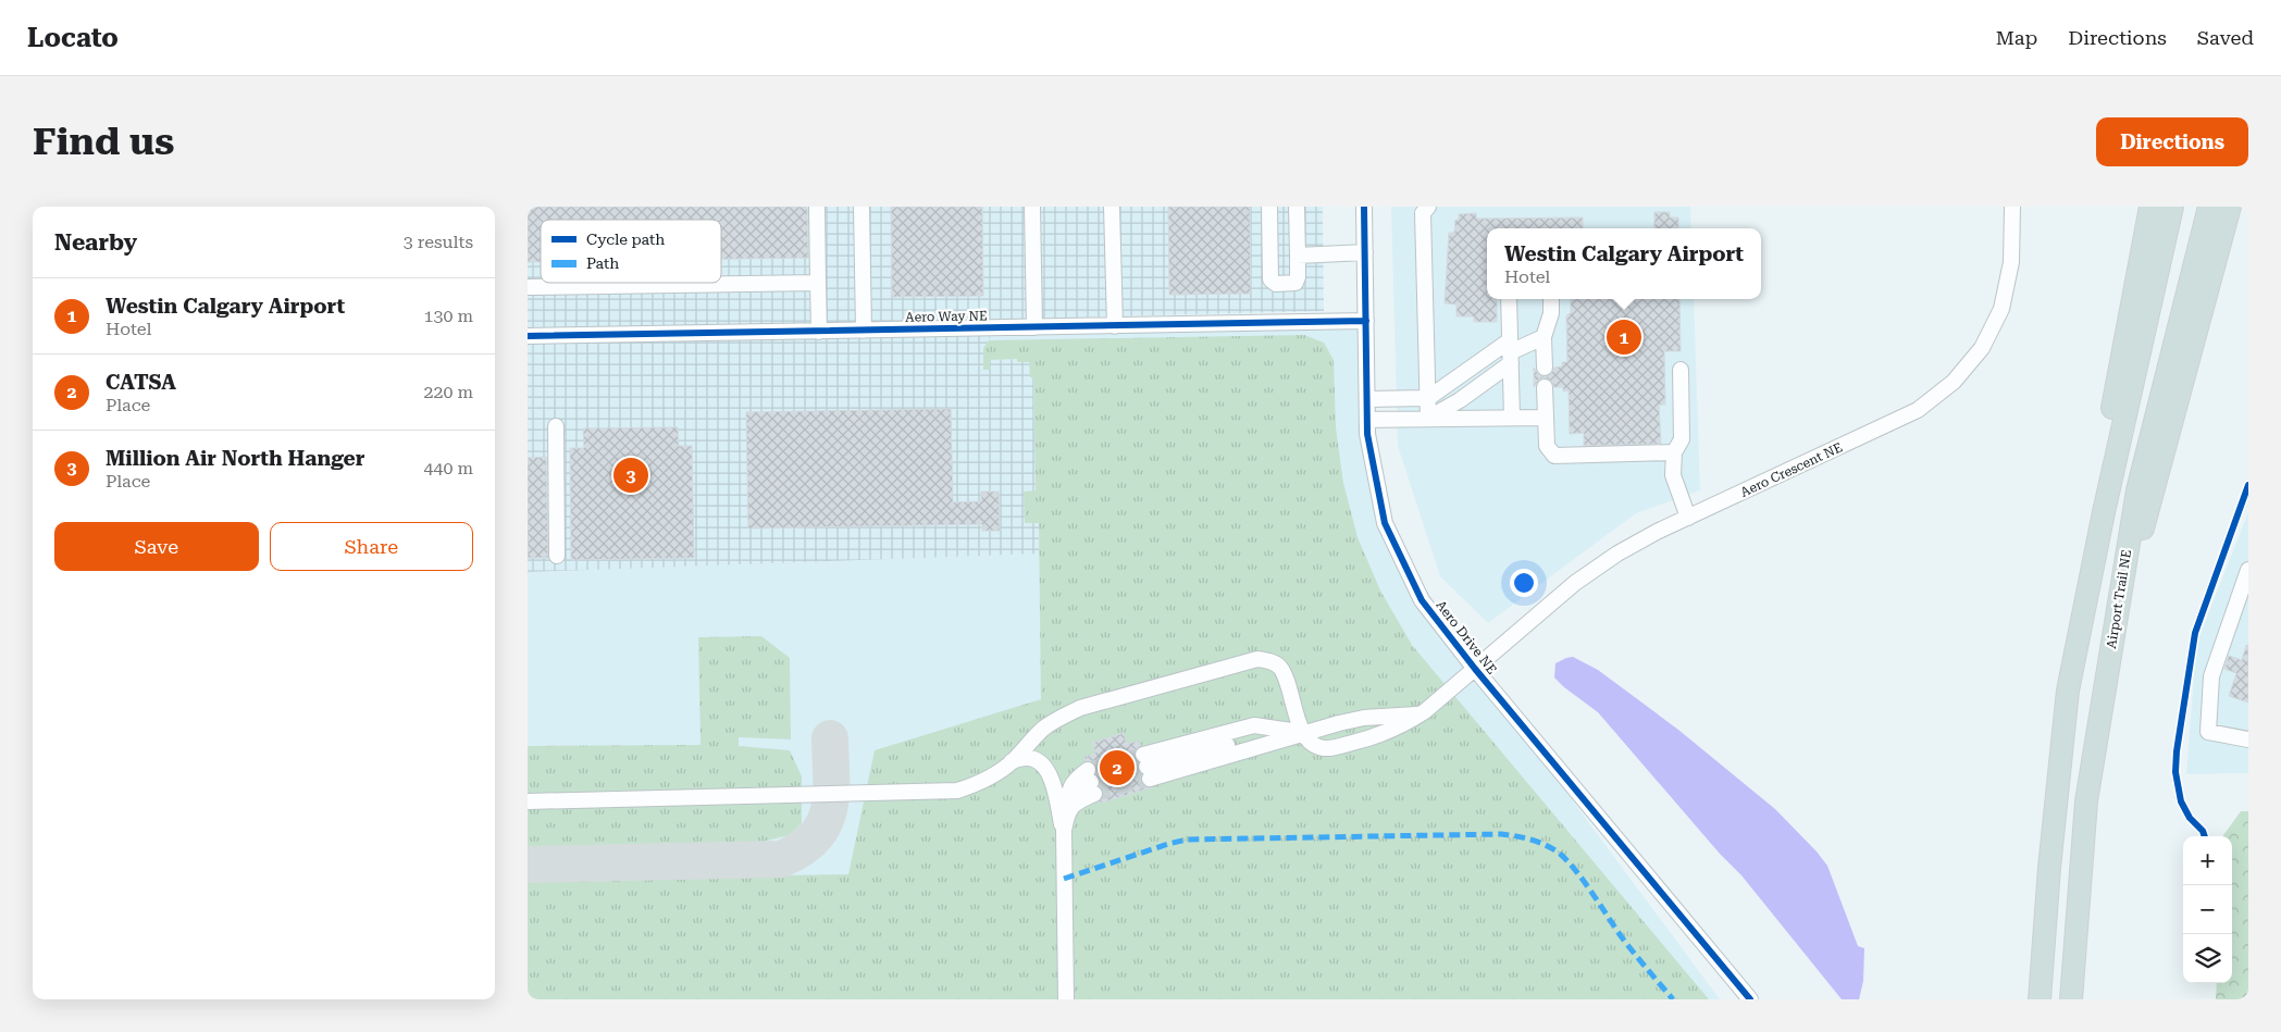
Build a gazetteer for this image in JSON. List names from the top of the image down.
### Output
{
  "streets": {
    "highway": ["Airport Trail NE"],
    "street": ["Aero Way NE", "Aero Crescent NE", "Aero Drive NE"]
  },
  "crossings": [
    ["Aero Way NE", "Aero Drive NE"],
    ["Aero Crescent NE", "Aero Drive NE"]
  ],
  "legend": ["Cycle path", "Path"],
  "page": {
    "header": "Locato",
    "nav": ["Map", "Directions", "Saved"],
    "buttons": [
      "Directions",
      ["Save", "Share"]
    ],
    "title": "Find us",
    "heading": ["Nearby", "3 results"],
    "popup": ["Westin Calgary Airport", "Hotel"],
    "list": [
      {
        "mark": "1",
        "name": "Westin Calgary Airport",
        "note": "Hotel",
        "value": "130 m"
      },
      {
        "mark": "2",
        "name": "CATSA",
        "note": "Place",
        "value": "220 m"
      },
      {
        "mark": "3",
        "name": "Million Air North Hanger",
        "note": "Place",
        "value": "440 m"
      }
    ],
    "pins": ["1", "3", "2"],
    "map_buttons": ["+", "−"]
  }
}
